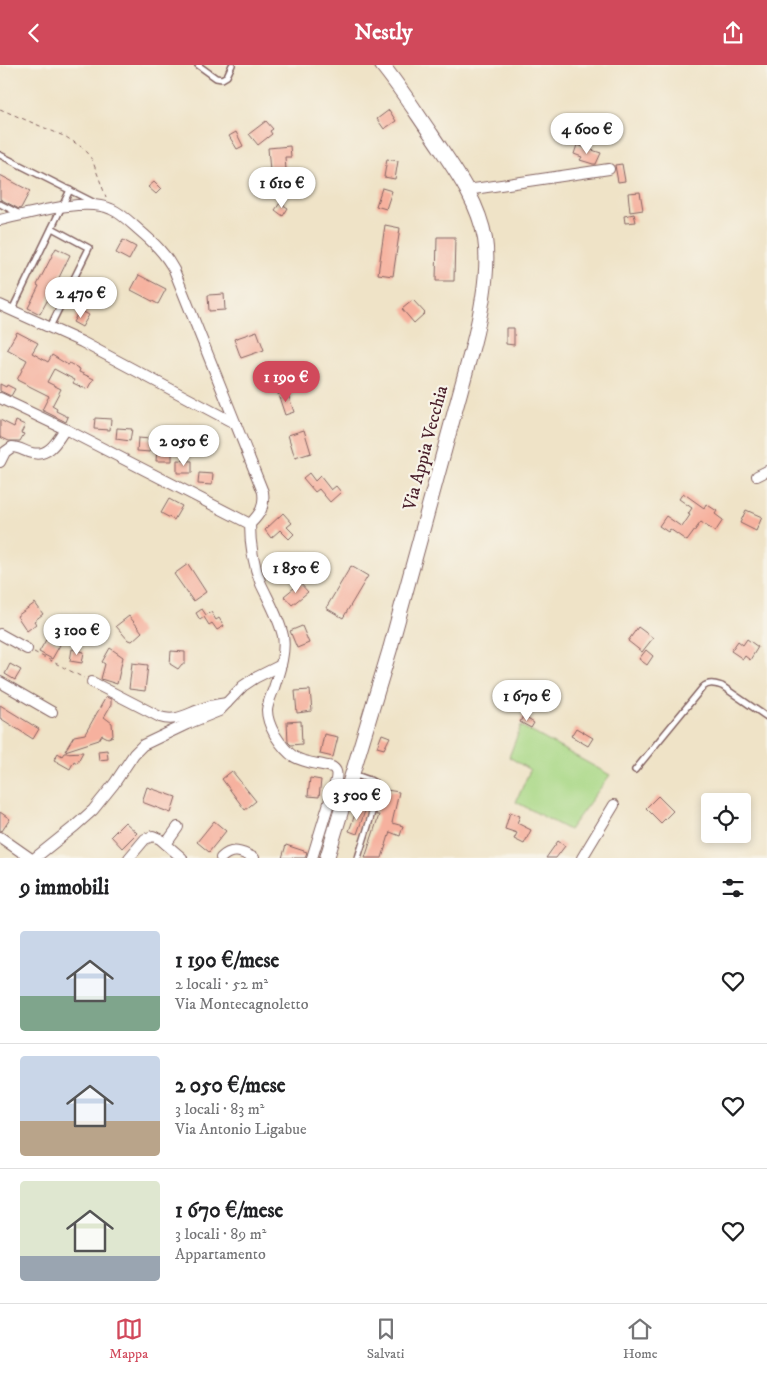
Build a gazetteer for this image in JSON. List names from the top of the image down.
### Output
{
  "streets": {
    "main road": ["Via Appia Vecchia"]
  },
  "page": {
    "header": "Nestly",
    "price": [
      "4 600 €",
      "1 610 €",
      "2 470 €",
      "1 190 €",
      "2 050 €",
      "1 850 €",
      "3 100 €",
      "1 670 €",
      "3 500 €"
    ],
    "heading": "9 immobili",
    "list": [
      {
        "name": "1 190 €/mese",
        "note": "2 locali · 52 m² · Via Montecagnoletto"
      },
      {
        "name": "2 050 €/mese",
        "note": "3 locali · 83 m² · Via Antonio Ligabue"
      },
      {
        "name": "1 670 €/mese",
        "note": "3 locali · 89 m² · Appartamento"
      }
    ],
    "tabs": ["Mappa", "Salvati", "Home"]
  }
}
